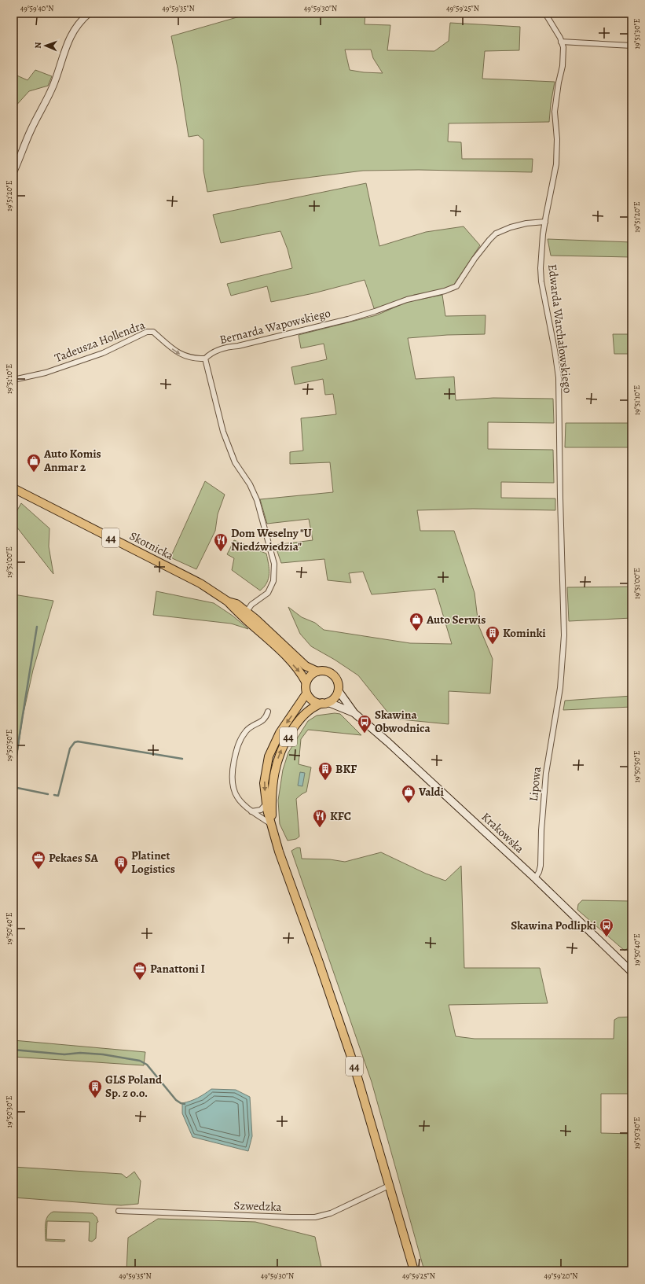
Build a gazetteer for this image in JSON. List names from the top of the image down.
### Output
{
  "streets": {
    "main road": ["44", "Skotnicka", "Krakowska"],
    "street": [
      "Bernarda Wapowskiego",
      "Edwarda Warchałowskiego",
      "Tadeusza Hollendra",
      "Lipowa",
      "Szwedzka"
    ]
  },
  "crossings": [
    ["Bernarda Wapowskiego", "Edwarda Warchałowskiego"],
    ["Bernarda Wapowskiego", "Tadeusza Hollendra"],
    ["Edwarda Warchałowskiego", "Lipowa"],
    ["44", "Skotnicka"],
    ["44", "Krakowska"],
    ["44", "Szwedzka"],
    ["Skotnicka", "Krakowska"],
    ["Lipowa", "Krakowska"]
  ],
  "one_way": ["Tadeusza Hollendra"],
  "places": {
    "shop": ["Auto Komis Anmar 2", "Auto Serwis", "Valdi"],
    "restaurant": ["Dom Weselny \"U Niedźwiedzia\"", "KFC"],
    "building": [
      "Kominki",
      "BKF",
      "Platinet Logistics",
      "GLS Poland Sp. z o.o."
    ],
    "bus stop": ["Skawina Obwodnica", "Skawina Podlipki"],
    "office": ["Pekaes SA", "Panattoni I"]
  },
  "north": "left",
  "coordinates": [
    "49°59'40\"N",
    "49°59'35\"N",
    "49°59'30\"N",
    "49°59'25\"N",
    "19°51'30\"E",
    "19°51'20\"E",
    "19°51'10\"E",
    "19°51'00\"E",
    "19°50'50\"E",
    "19°50'40\"E",
    "19°50'30\"E",
    "49°59'20\"N"
  ]
}
